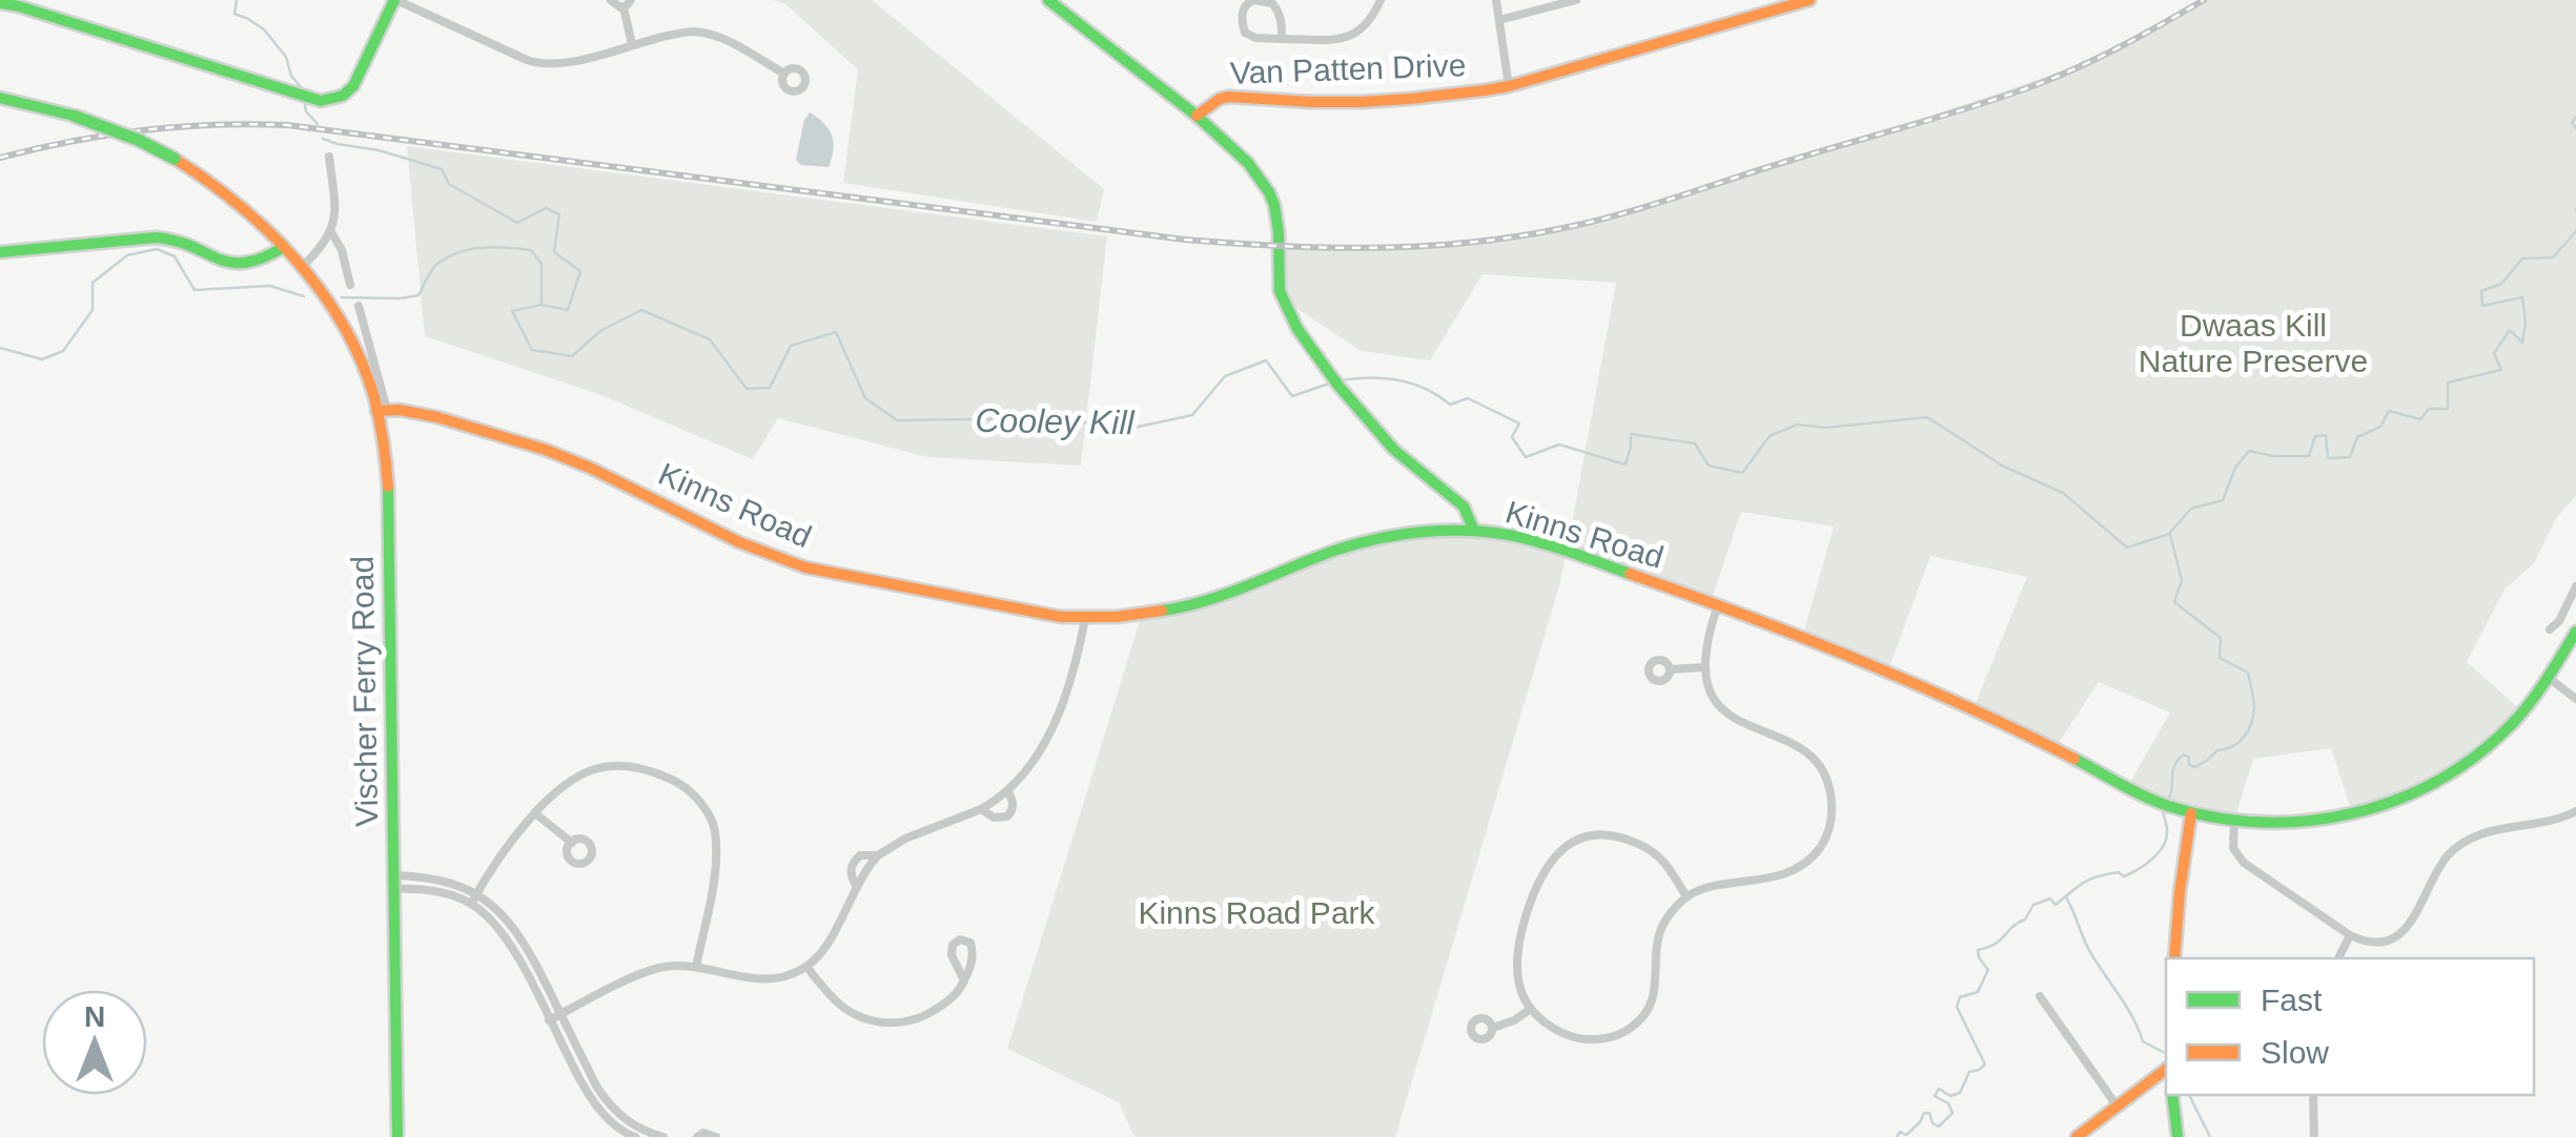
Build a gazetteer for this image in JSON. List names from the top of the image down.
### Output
{
  "streets": {
    "street": ["Van Patten Drive", "Kinns Road", "Vischer Ferry Road"]
  },
  "crossings": [
    ["Kinns Road", "Vischer Ferry Road"]
  ],
  "water": ["Cooley Kill"],
  "parks": ["Dwaas Kill Nature Preserve", "Kinns Road Park"],
  "legend": ["Fast", "Slow"],
  "north": "top"
}
